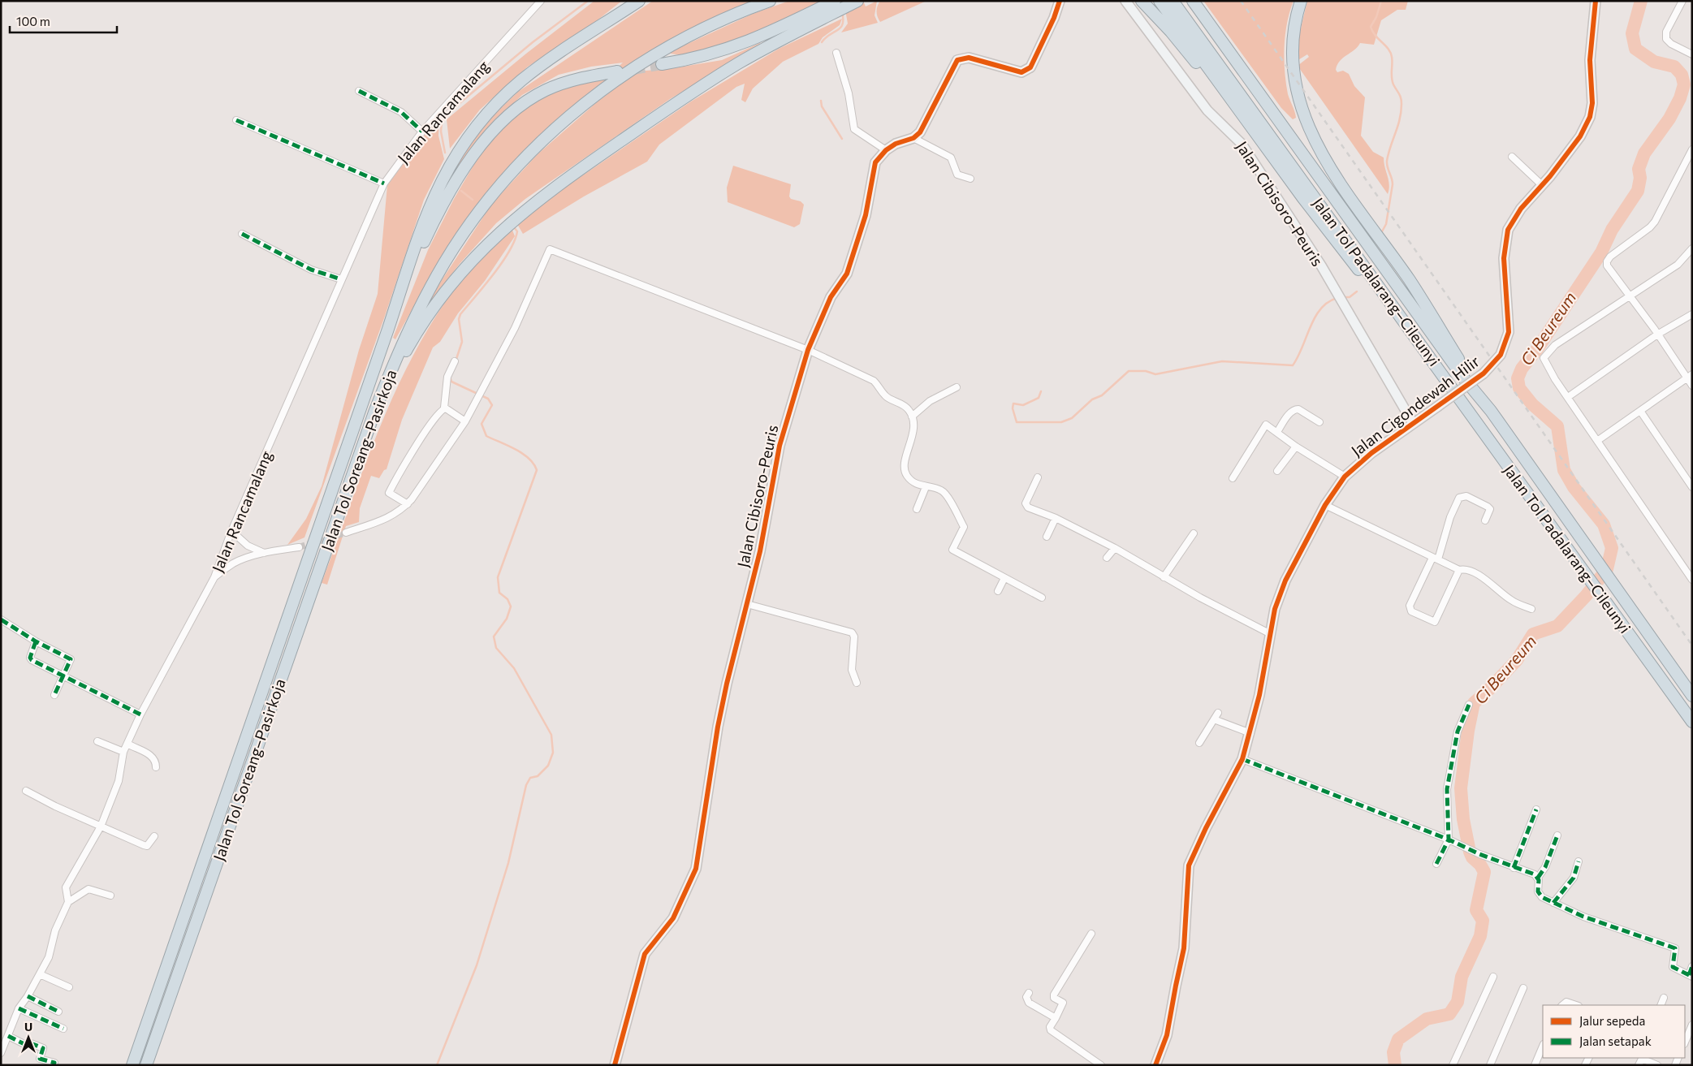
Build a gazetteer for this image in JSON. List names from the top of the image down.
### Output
{
  "streets": {
    "highway": ["Jalan Tol Padalarang–Cileunyi", "Jalan Tol Soreang–Pasirkoja"],
    "street": ["Jalan Rancamalang", "Jalan Cibisoro-Peuris", "Jalan Cigondewah Hilir"]
  },
  "crossings": [
    ["Jalan Cibisoro-Peuris", "Jalan Cigondewah Hilir"]
  ],
  "water": ["Ci Beureum"],
  "legend": ["Jalur sepeda", "Jalan setapak"],
  "scale_bar": "100 m",
  "north": "top"
}
